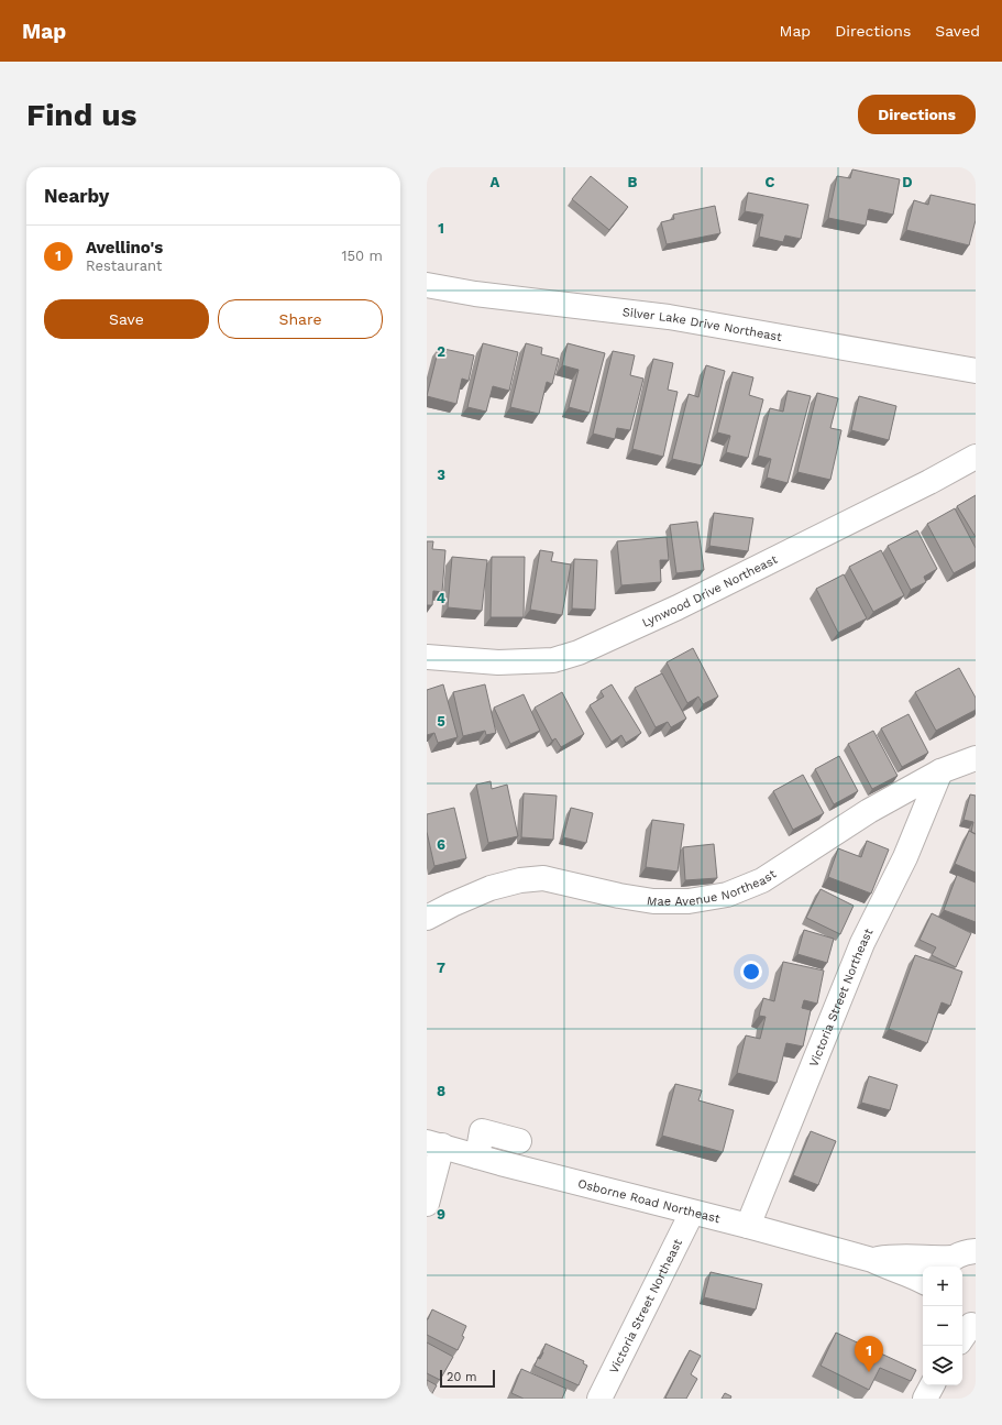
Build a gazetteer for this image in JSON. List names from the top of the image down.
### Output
{
  "streets": {
    "street": [
      "Silver Lake Drive Northeast",
      "Lynwood Drive Northeast",
      "Mae Avenue Northeast",
      "Victoria Street Northeast",
      "Osborne Road Northeast"
    ]
  },
  "crossings": [
    ["Mae Avenue Northeast", "Victoria Street Northeast"],
    ["Victoria Street Northeast", "Osborne Road Northeast"]
  ],
  "scale_bar": "20 m",
  "page": {
    "header": "Map",
    "nav": ["Map", "Directions", "Saved"],
    "buttons": [
      "Directions",
      ["Save", "Share"]
    ],
    "title": "Find us",
    "heading": "Nearby",
    "list": [
      {
        "mark": "1",
        "name": "Avellino's",
        "note": "Restaurant",
        "value": "150 m"
      }
    ],
    "map_buttons": ["+", "−"],
    "pins": "1",
    "scale": "20 m"
  },
  "grid": {
    "columns": [
      "A",
      "B",
      "C",
      "D"
    ],
    "rows": [
      "1",
      "2",
      "3",
      "4",
      "5",
      "6",
      "7",
      "8",
      "9"
    ]
  }
}
